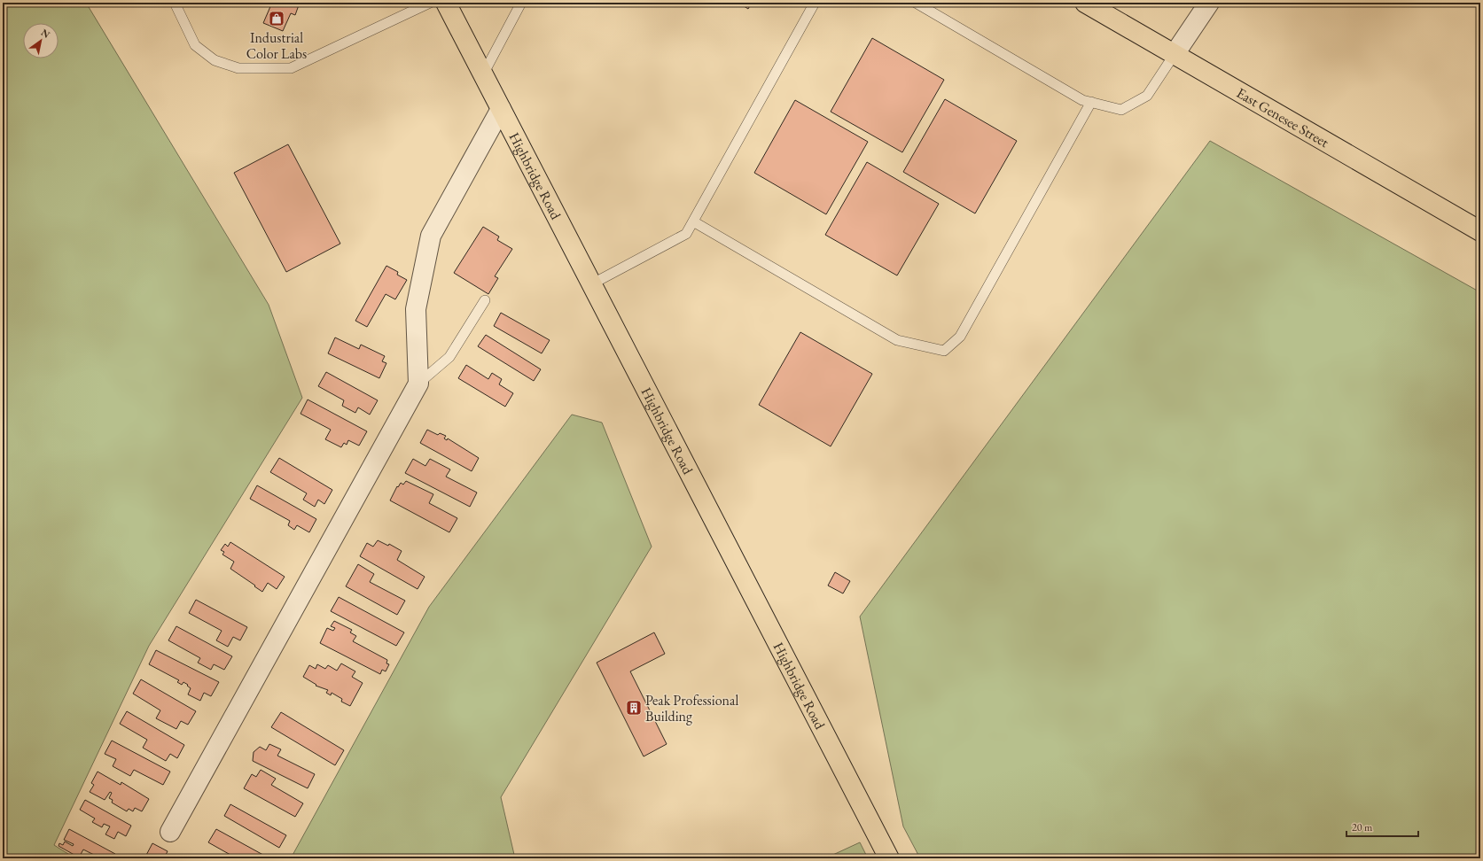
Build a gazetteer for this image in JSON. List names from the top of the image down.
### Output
{
  "streets": {
    "main road": ["East Genesee Street", "Highbridge Road"]
  },
  "places": {
    "shop": ["Industrial Color Labs"],
    "building": ["Peak Professional Building"]
  },
  "scale_bar": "20 m",
  "north": "top right"
}
